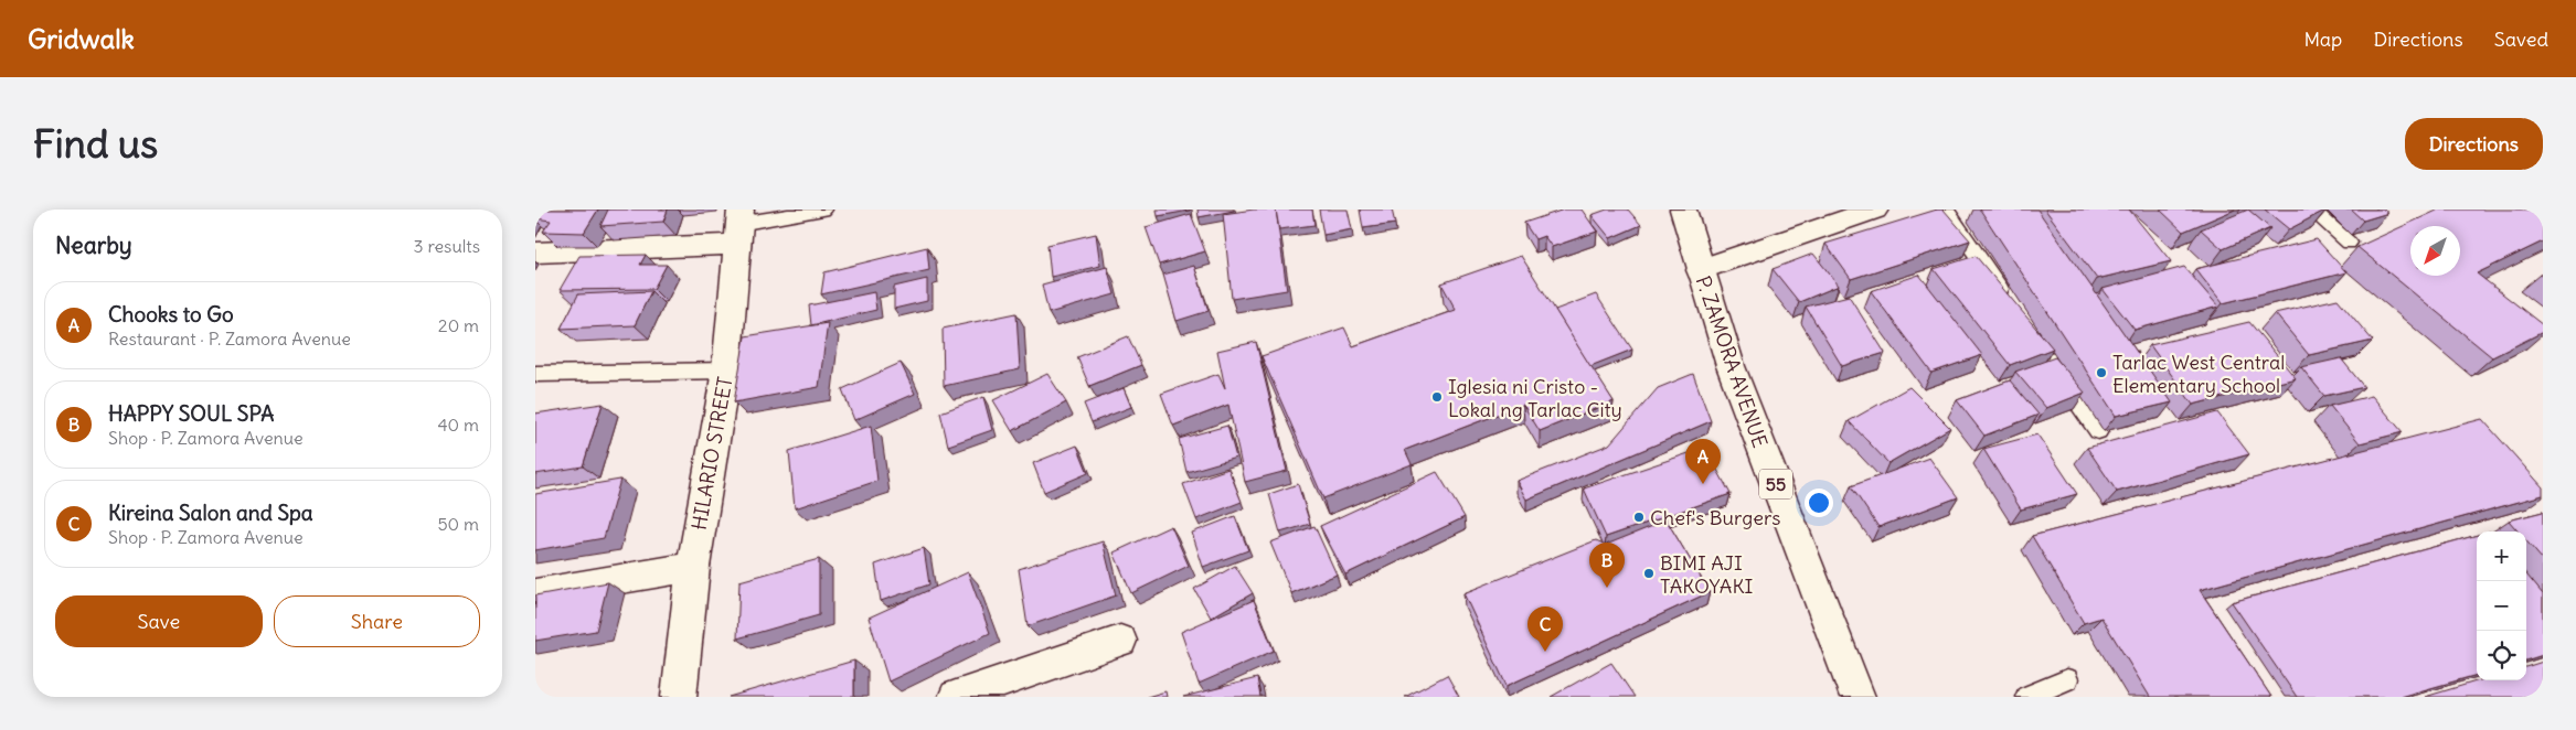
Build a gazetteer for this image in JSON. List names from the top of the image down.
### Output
{
  "streets": {
    "main road": ["P. ZAMORA AVENUE", "HILARIO STREET", "55"]
  },
  "places": [
    "Tarlac West Central Elementary School",
    "Iglesia ni Cristo - Lokal ng Tarlac City",
    "Chef's Burgers",
    "BIMI AJI TAKOYAKI"
  ],
  "north": "bottom left",
  "page": {
    "header": "Gridwalk",
    "nav": ["Map", "Directions", "Saved"],
    "buttons": [
      "Directions",
      ["Save", "Share"]
    ],
    "title": "Find us",
    "heading": ["Nearby", "3 results"],
    "list": [
      {
        "mark": "A",
        "name": "Chooks to Go",
        "note": "Restaurant · P. Zamora Avenue",
        "value": "20 m"
      },
      {
        "mark": "B",
        "name": "HAPPY SOUL SPA",
        "note": "Shop · P. Zamora Avenue",
        "value": "40 m"
      },
      {
        "mark": "C",
        "name": "Kireina Salon and Spa",
        "note": "Shop · P. Zamora Avenue",
        "value": "50 m"
      }
    ],
    "pins": ["A", "B", "C"],
    "map_buttons": ["+", "−"]
  }
}
